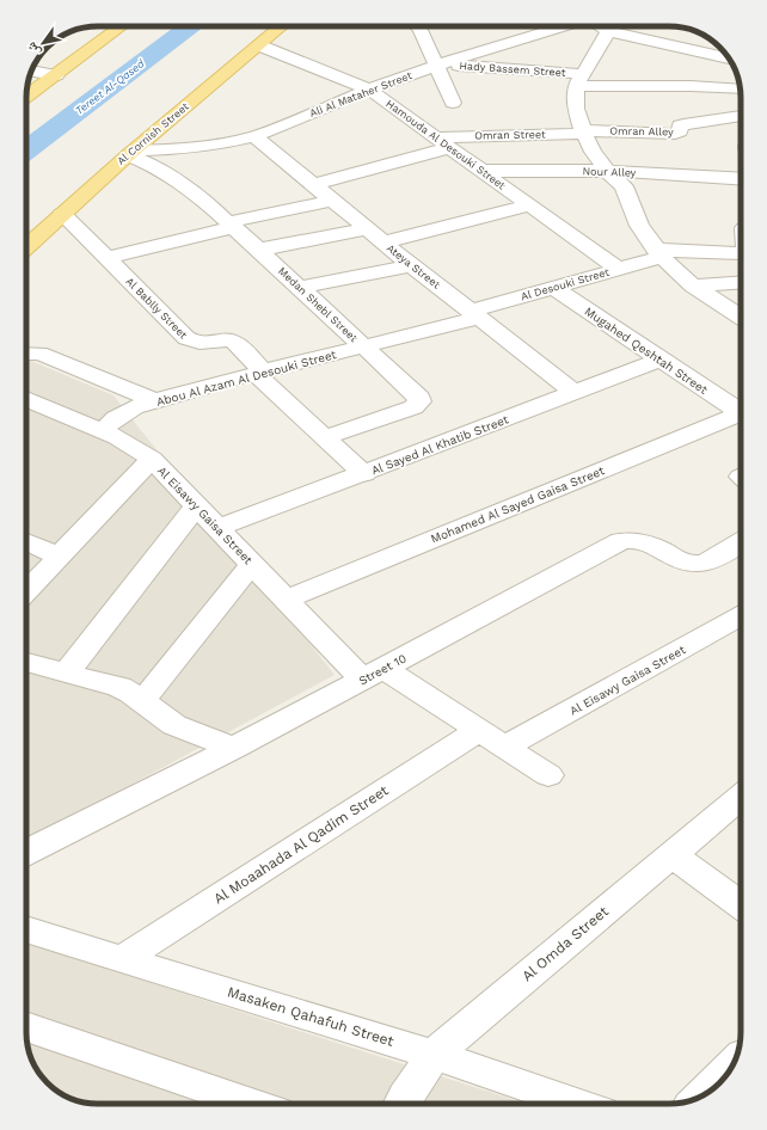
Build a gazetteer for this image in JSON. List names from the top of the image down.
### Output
{
  "streets": {
    "main road": ["Al Cornish Street"],
    "street": [
      "Hady Bassem Street",
      "Ali Al Mataher Street",
      "Omran Alley",
      "Omran Street",
      "Hamouda Al Desouki Street",
      "Nour Alley",
      "Ateya Street",
      "Al Desouki Street",
      "Medan Shebl Street",
      "Al Bablly Street",
      "Mugahed Qeshtah Street",
      "Abou Al Azam Al Desouki Street",
      "Al Sayed Al Khatib Street",
      "Mohamed Al Sayed Gaisa Street",
      "Al Eisawy Gaisa Street",
      "Street 10",
      "Al Moaahada Al Qadim Street",
      "Al Omda Street",
      "Masaken Qahafuh Street"
    ]
  },
  "crossings": [
    ["Hady Bassem Street", "Ali Al Mataher Street"],
    ["Ali Al Mataher Street", "Al Cornish Street"],
    ["Ali Al Mataher Street", "Hamouda Al Desouki Street"],
    ["Ali Al Mataher Street", "Ateya Street"],
    ["Ali Al Mataher Street", "Medan Shebl Street"],
    ["Omran Alley", "Omran Street"],
    ["Al Cornish Street", "Hamouda Al Desouki Street"],
    ["Al Cornish Street", "Medan Shebl Street"],
    ["Al Cornish Street", "Al Bablly Street"],
    ["Omran Street", "Hamouda Al Desouki Street"],
    ["Hamouda Al Desouki Street", "Nour Alley"],
    ["Hamouda Al Desouki Street", "Al Desouki Street"],
    ["Ateya Street", "Al Desouki Street"],
    ["Ateya Street", "Abou Al Azam Al Desouki Street"],
    ["Ateya Street", "Al Sayed Al Khatib Street"],
    ["Al Desouki Street", "Mugahed Qeshtah Street"],
    ["Al Desouki Street", "Abou Al Azam Al Desouki Street"],
    ["Medan Shebl Street", "Al Bablly Street"],
    ["Medan Shebl Street", "Abou Al Azam Al Desouki Street"],
    ["Al Bablly Street", "Abou Al Azam Al Desouki Street"],
    ["Al Bablly Street", "Al Sayed Al Khatib Street"],
    ["Mugahed Qeshtah Street", "Al Sayed Al Khatib Street"],
    ["Abou Al Azam Al Desouki Street", "Al Eisawy Gaisa Street"],
    ["Al Sayed Al Khatib Street", "Al Eisawy Gaisa Street"],
    ["Mohamed Al Sayed Gaisa Street", "Al Eisawy Gaisa Street"],
    ["Al Eisawy Gaisa Street", "Street 10"],
    ["Al Eisawy Gaisa Street", "Al Moaahada Al Qadim Street"],
    ["Al Moaahada Al Qadim Street", "Masaken Qahafuh Street"],
    ["Al Omda Street", "Masaken Qahafuh Street"]
  ],
  "water": ["Tereet Al-Qased"],
  "north": "bottom left"
}
